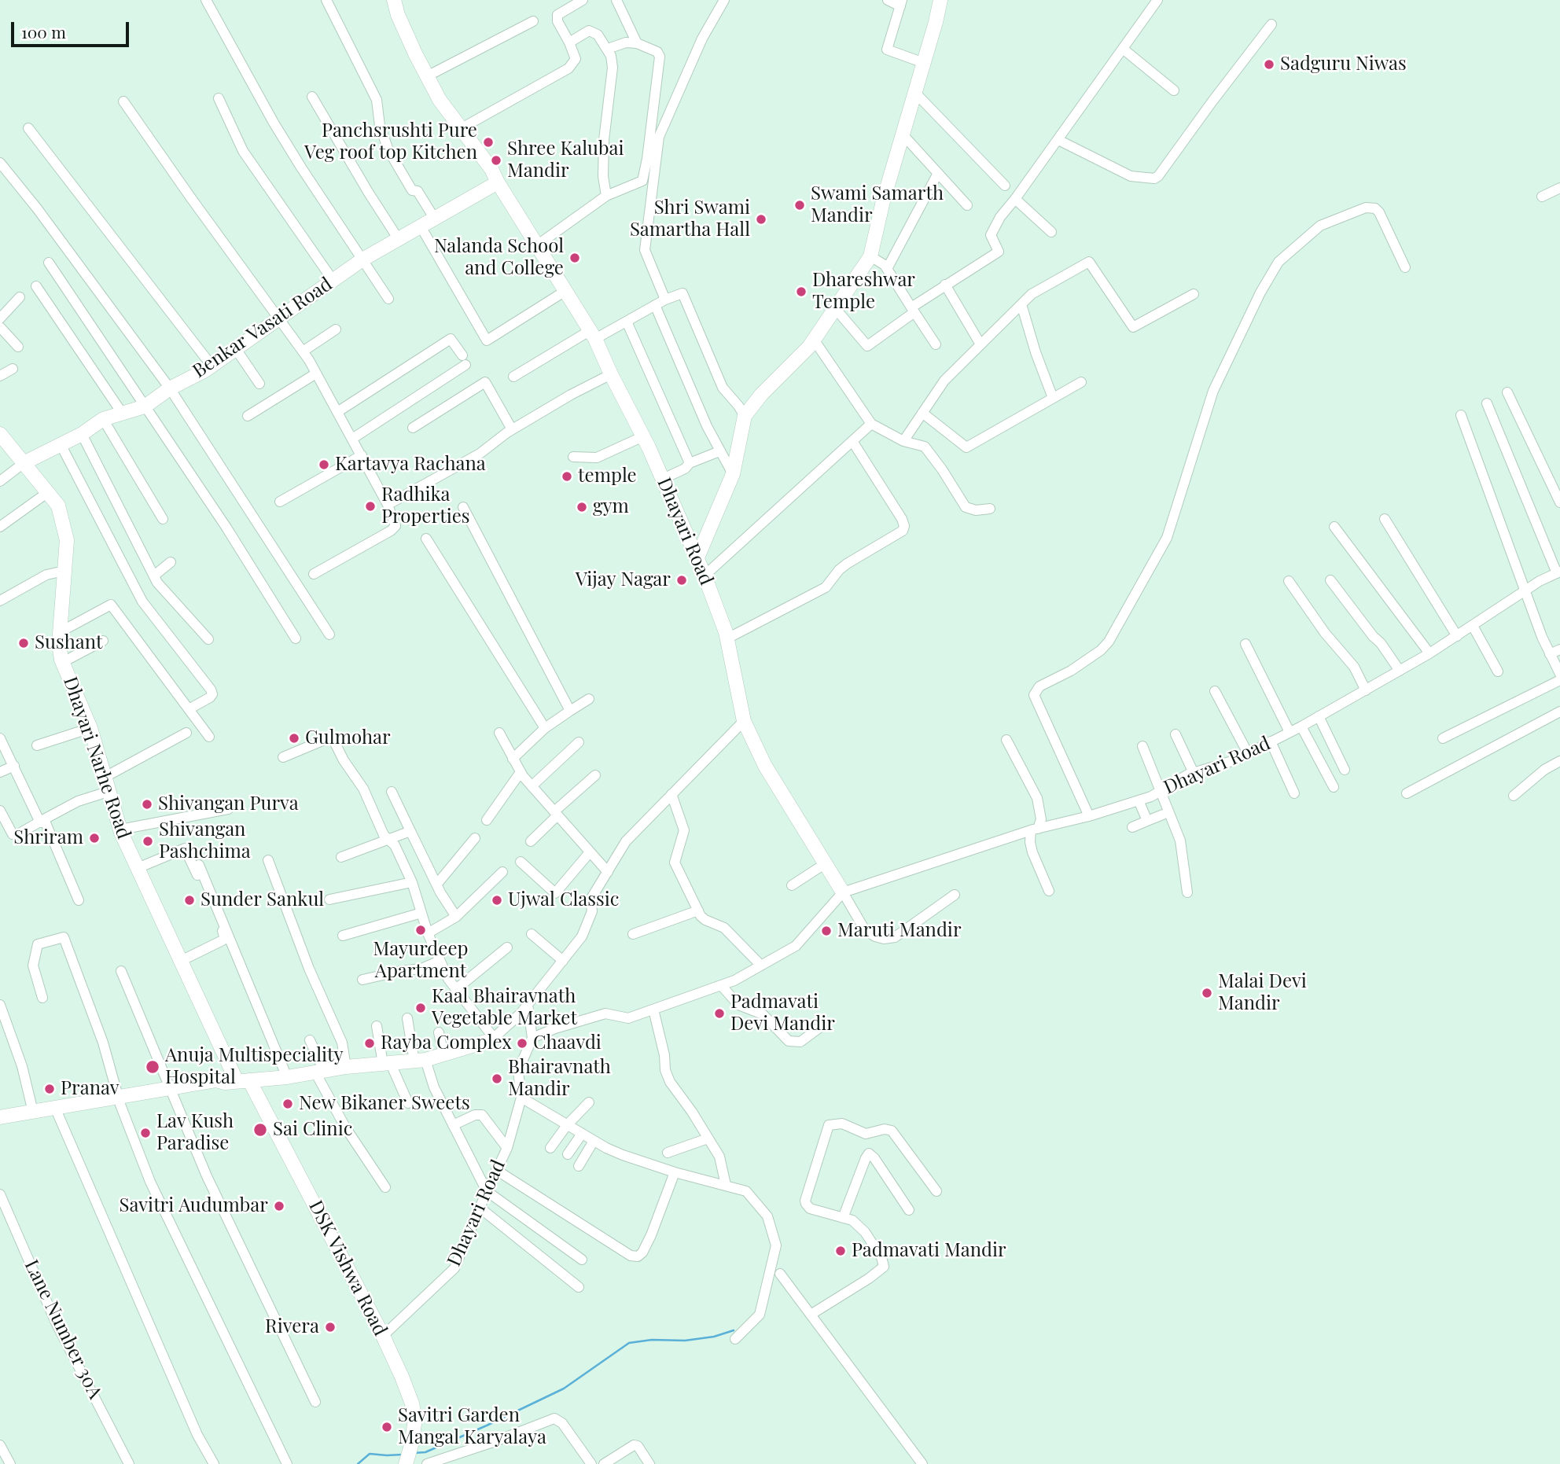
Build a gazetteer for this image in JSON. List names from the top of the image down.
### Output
{
  "streets": {
    "street": [
      "Benkar Vasati Road",
      "Dhayari Road",
      "Dhayari Narhe Road",
      "DSK Vishwa Road",
      "Lane Number 30A"
    ]
  },
  "crossings": [
    ["Benkar Vasati Road", "Dhayari Road"],
    ["Benkar Vasati Road", "Dhayari Narhe Road"],
    ["Dhayari Road", "DSK Vishwa Road"],
    ["Dhayari Narhe Road", "DSK Vishwa Road"]
  ],
  "places": [
    "Sadguru Niwas",
    "Panchsrushti Pure Veg roof top Kitchen",
    "Shree Kalubai Mandir",
    "Swami Samarth Mandir",
    "Shri Swami Samartha Hall",
    "Nalanda School and College",
    "Dhareshwar Temple",
    "Kartavya Rachana",
    "temple",
    "Radhika Properties",
    "gym",
    "Vijay Nagar",
    "Sushant",
    "Gulmohar",
    "Shivangan Purva",
    "Shriram",
    "Shivangan Pashchima",
    "Sunder Sankul",
    "Ujwal Classic",
    "Mayurdeep Apartment",
    "Maruti Mandir",
    "Malai Devi Mandir",
    "Kaal Bhairavnath Vegetable Market",
    "Padmavati Devi Mandir",
    "Rayba Complex",
    "Chaavdi",
    "Anuja Multispeciality Hospital",
    "Bhairavnath Mandir",
    "Pranav",
    "New Bikaner Sweets",
    "Sai Clinic",
    "Lav Kush Paradise",
    "Savitri Audumbar",
    "Padmavati Mandir",
    "Rivera",
    "Savitri Garden Mangal Karyalaya"
  ],
  "scale_bar": "100 m"
}
